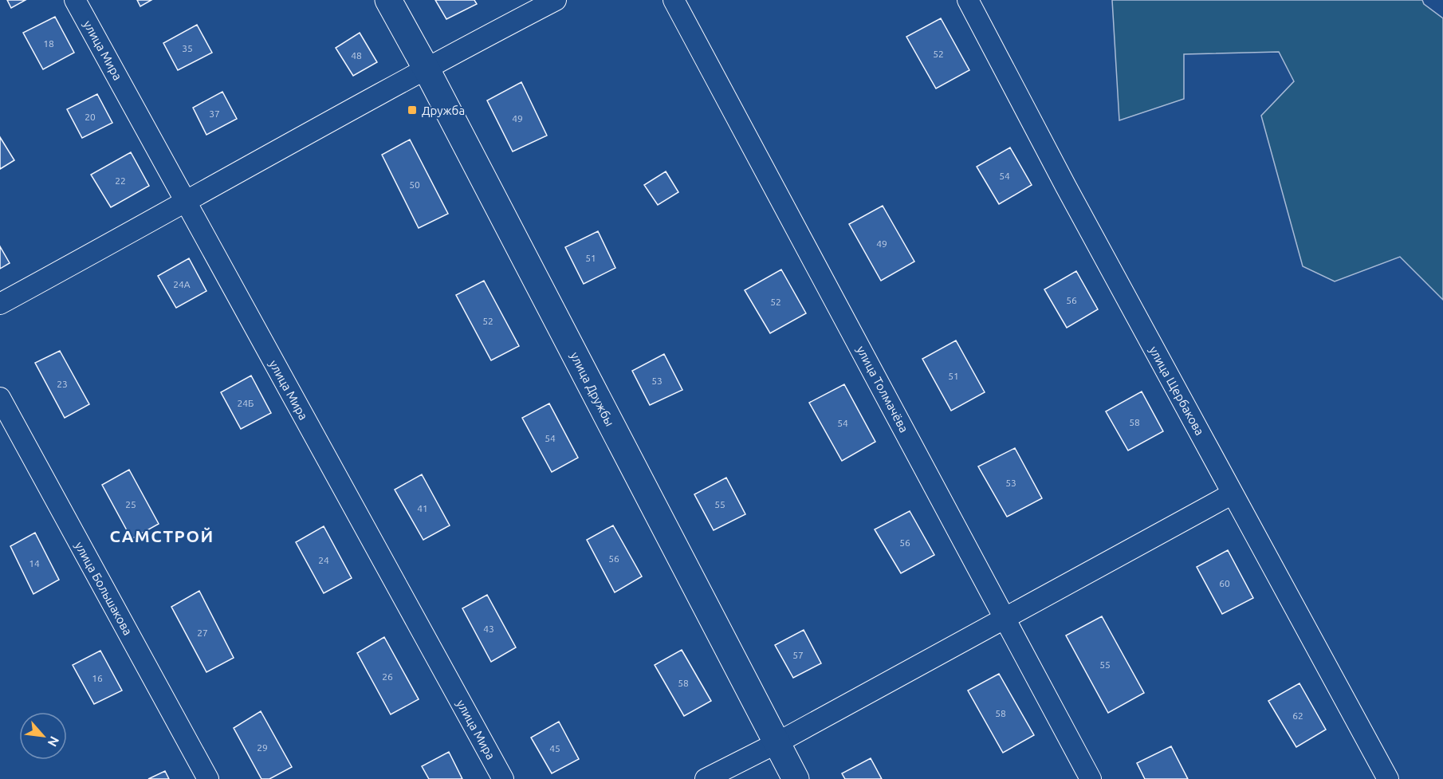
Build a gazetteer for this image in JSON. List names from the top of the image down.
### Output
{
  "streets": {
    "street": [
      "улица Мира",
      "улица Дружбы",
      "улица Толмачёва",
      "улица Щербакова",
      "улица Большакова"
    ]
  },
  "districts": ["САМСТРОЙ"],
  "places": {
    "transit": ["Дружба"]
  },
  "house_numbers": [
    "18",
    "35",
    "52",
    "48",
    "37",
    "20",
    "49",
    "54",
    "22",
    "50",
    "49",
    "51",
    "24А",
    "56",
    "52",
    "52",
    "51",
    "53",
    "23",
    "24Б",
    "58",
    "54",
    "54",
    "53",
    "25",
    "55",
    "41",
    "56",
    "56",
    "24",
    "14",
    "60",
    "43",
    "27",
    "57",
    "55",
    "26",
    "16",
    "58",
    "58",
    "62",
    "29",
    "45"
  ],
  "north": "bottom right"
}
